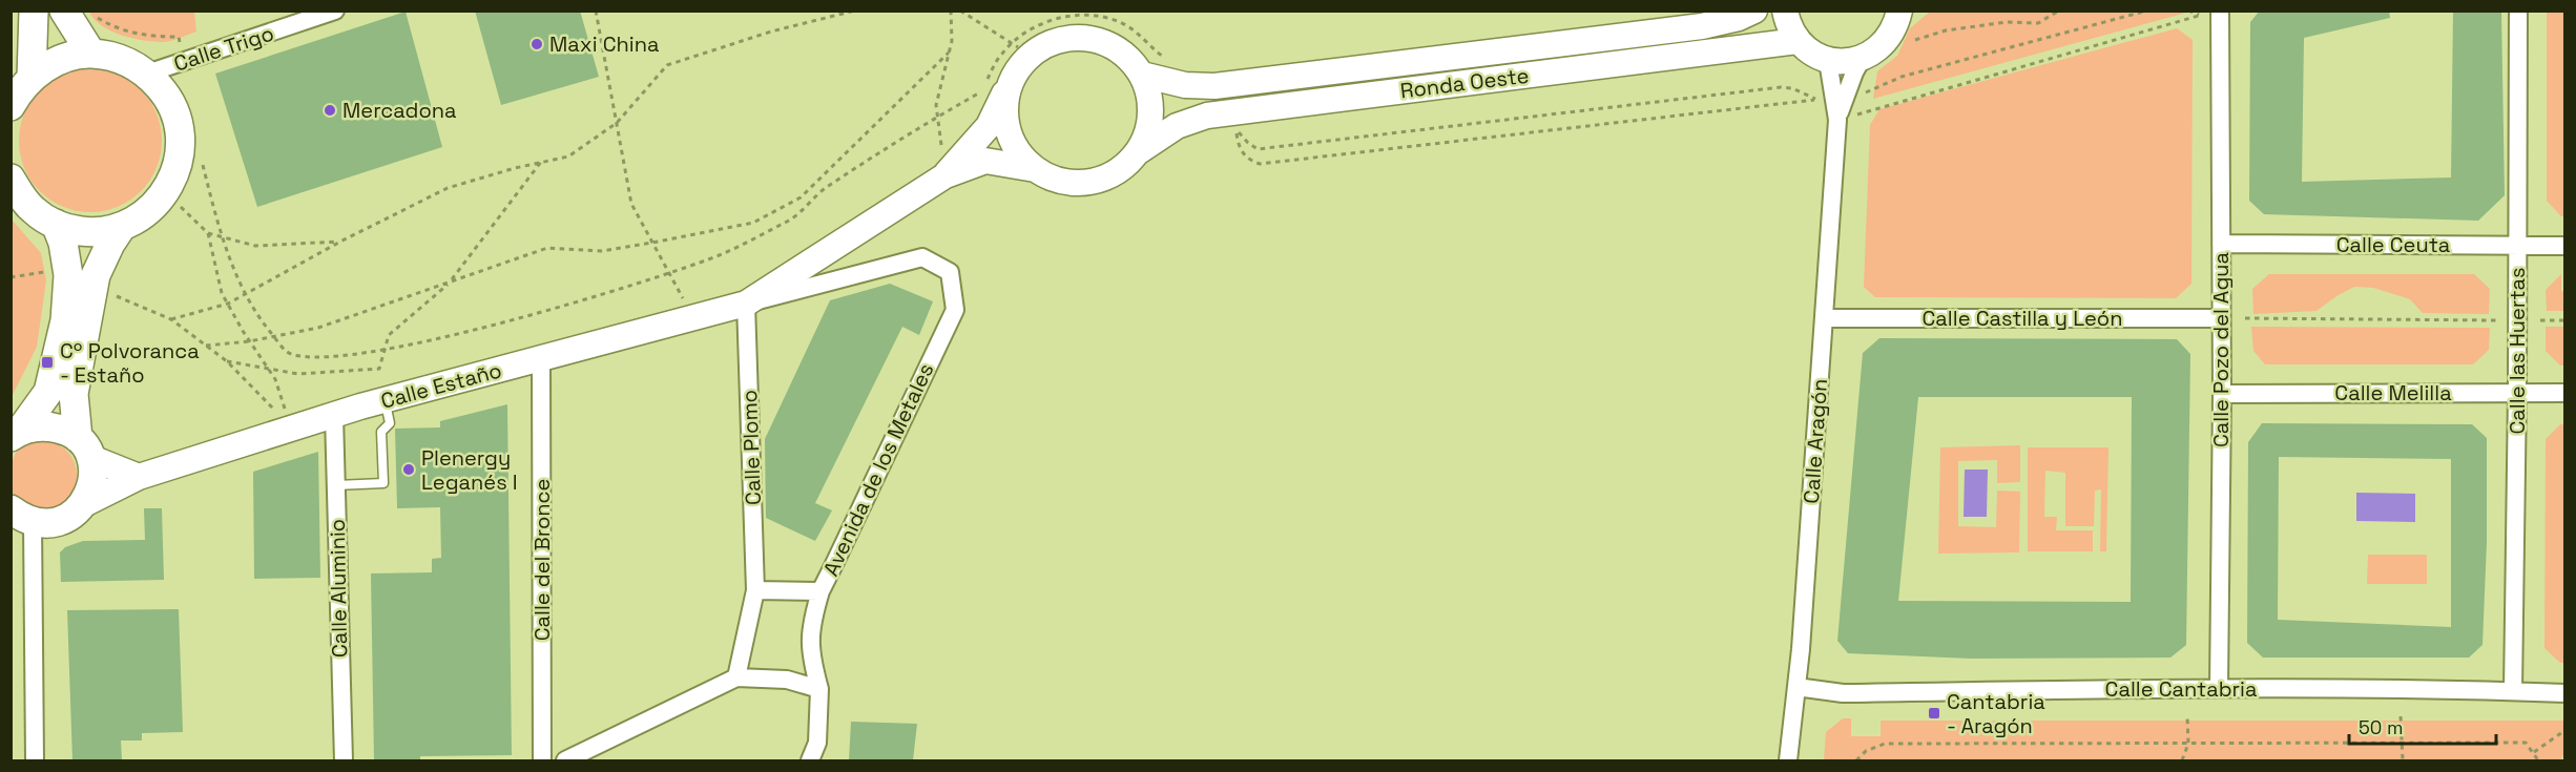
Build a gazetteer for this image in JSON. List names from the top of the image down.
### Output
{
  "streets": {
    "main road": ["Ronda Oeste", "Calle Estaño"],
    "street": [
      "Calle Trigo",
      "Calle Ceuta",
      "Calle Castilla y León",
      "Calle Pozo del Agua",
      "Calle las Huertas",
      "Calle Melilla",
      "Calle Aragón",
      "Calle Plomo",
      "Avenida de los Metales",
      "Calle del Bronce",
      "Calle Aluminio",
      "Calle Cantabria"
    ]
  },
  "crossings": [
    ["Ronda Oeste", "Calle Estaño"],
    ["Calle Ceuta", "Calle Pozo del Agua"],
    ["Calle Ceuta", "Calle las Huertas"],
    ["Calle Castilla y León", "Calle Pozo del Agua"],
    ["Calle Castilla y León", "Calle Aragón"],
    ["Calle Pozo del Agua", "Calle Melilla"],
    ["Calle Pozo del Agua", "Calle Cantabria"],
    ["Calle las Huertas", "Calle Melilla"],
    ["Calle las Huertas", "Calle Cantabria"],
    ["Calle Estaño", "Calle Plomo"],
    ["Calle Estaño", "Avenida de los Metales"],
    ["Calle Estaño", "Calle del Bronce"],
    ["Calle Estaño", "Calle Aluminio"],
    ["Calle Aragón", "Calle Cantabria"],
    ["Calle Plomo", "Avenida de los Metales"]
  ],
  "places": {
    "other": ["Maxi China", "Mercadona", "Plenergy Leganés I"],
    "transit": ["Cº Polvoranca - Estaño", "Cantabria - Aragón"]
  },
  "scale_bar": "50 m"
}
